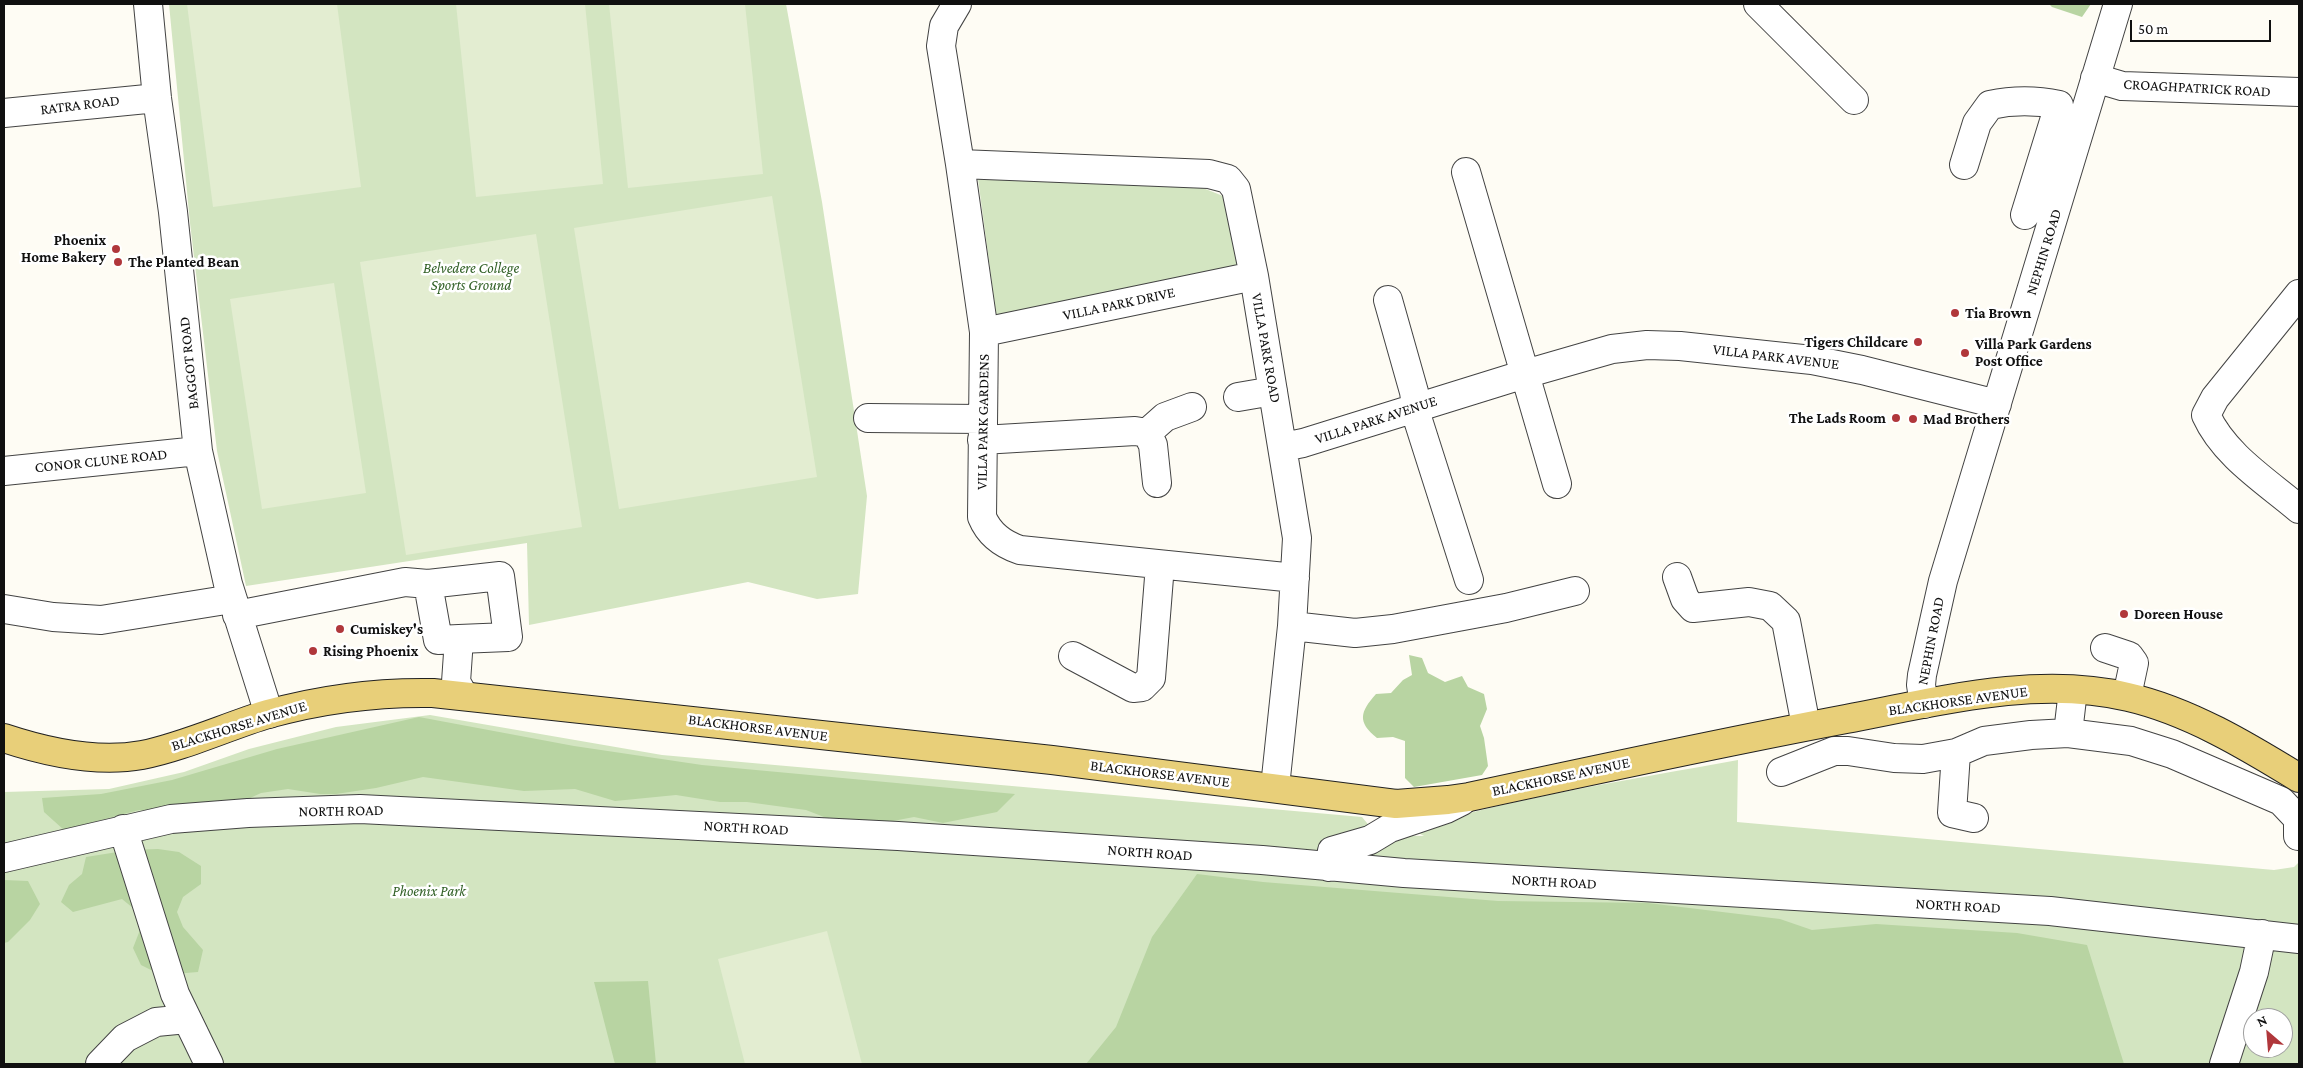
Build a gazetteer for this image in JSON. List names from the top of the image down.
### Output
{
  "streets": {
    "main road": ["BLACKHORSE AVENUE"],
    "street": [
      "CROAGHPATRICK ROAD",
      "RATRA ROAD",
      "NEPHIN ROAD",
      "VILLA PARK DRIVE",
      "VILLA PARK ROAD",
      "VILLA PARK AVENUE",
      "BAGGOT ROAD",
      "VILLA PARK GARDENS",
      "CONOR CLUNE ROAD",
      "NORTH ROAD"
    ]
  },
  "crossings": [
    ["CROAGHPATRICK ROAD", "NEPHIN ROAD"],
    ["RATRA ROAD", "BAGGOT ROAD"],
    ["NEPHIN ROAD", "VILLA PARK AVENUE"],
    ["NEPHIN ROAD", "BLACKHORSE AVENUE"],
    ["VILLA PARK DRIVE", "VILLA PARK ROAD"],
    ["VILLA PARK DRIVE", "VILLA PARK GARDENS"],
    ["VILLA PARK ROAD", "VILLA PARK AVENUE"],
    ["VILLA PARK ROAD", "VILLA PARK GARDENS"],
    ["VILLA PARK ROAD", "BLACKHORSE AVENUE"],
    ["BAGGOT ROAD", "CONOR CLUNE ROAD"],
    ["BAGGOT ROAD", "BLACKHORSE AVENUE"]
  ],
  "parks": ["Belvedere College Sports Ground", "Phoenix Park"],
  "places": [
    "Phoenix Home Bakery",
    "The Planted Bean",
    "Tia Brown",
    "Tigers Childcare",
    "Villa Park Gardens Post Office",
    "The Lads Room",
    "Mad Brothers",
    "Doreen House",
    "Cumiskey's",
    "Rising Phoenix"
  ],
  "scale_bar": "50 m",
  "north": "top left"
}
